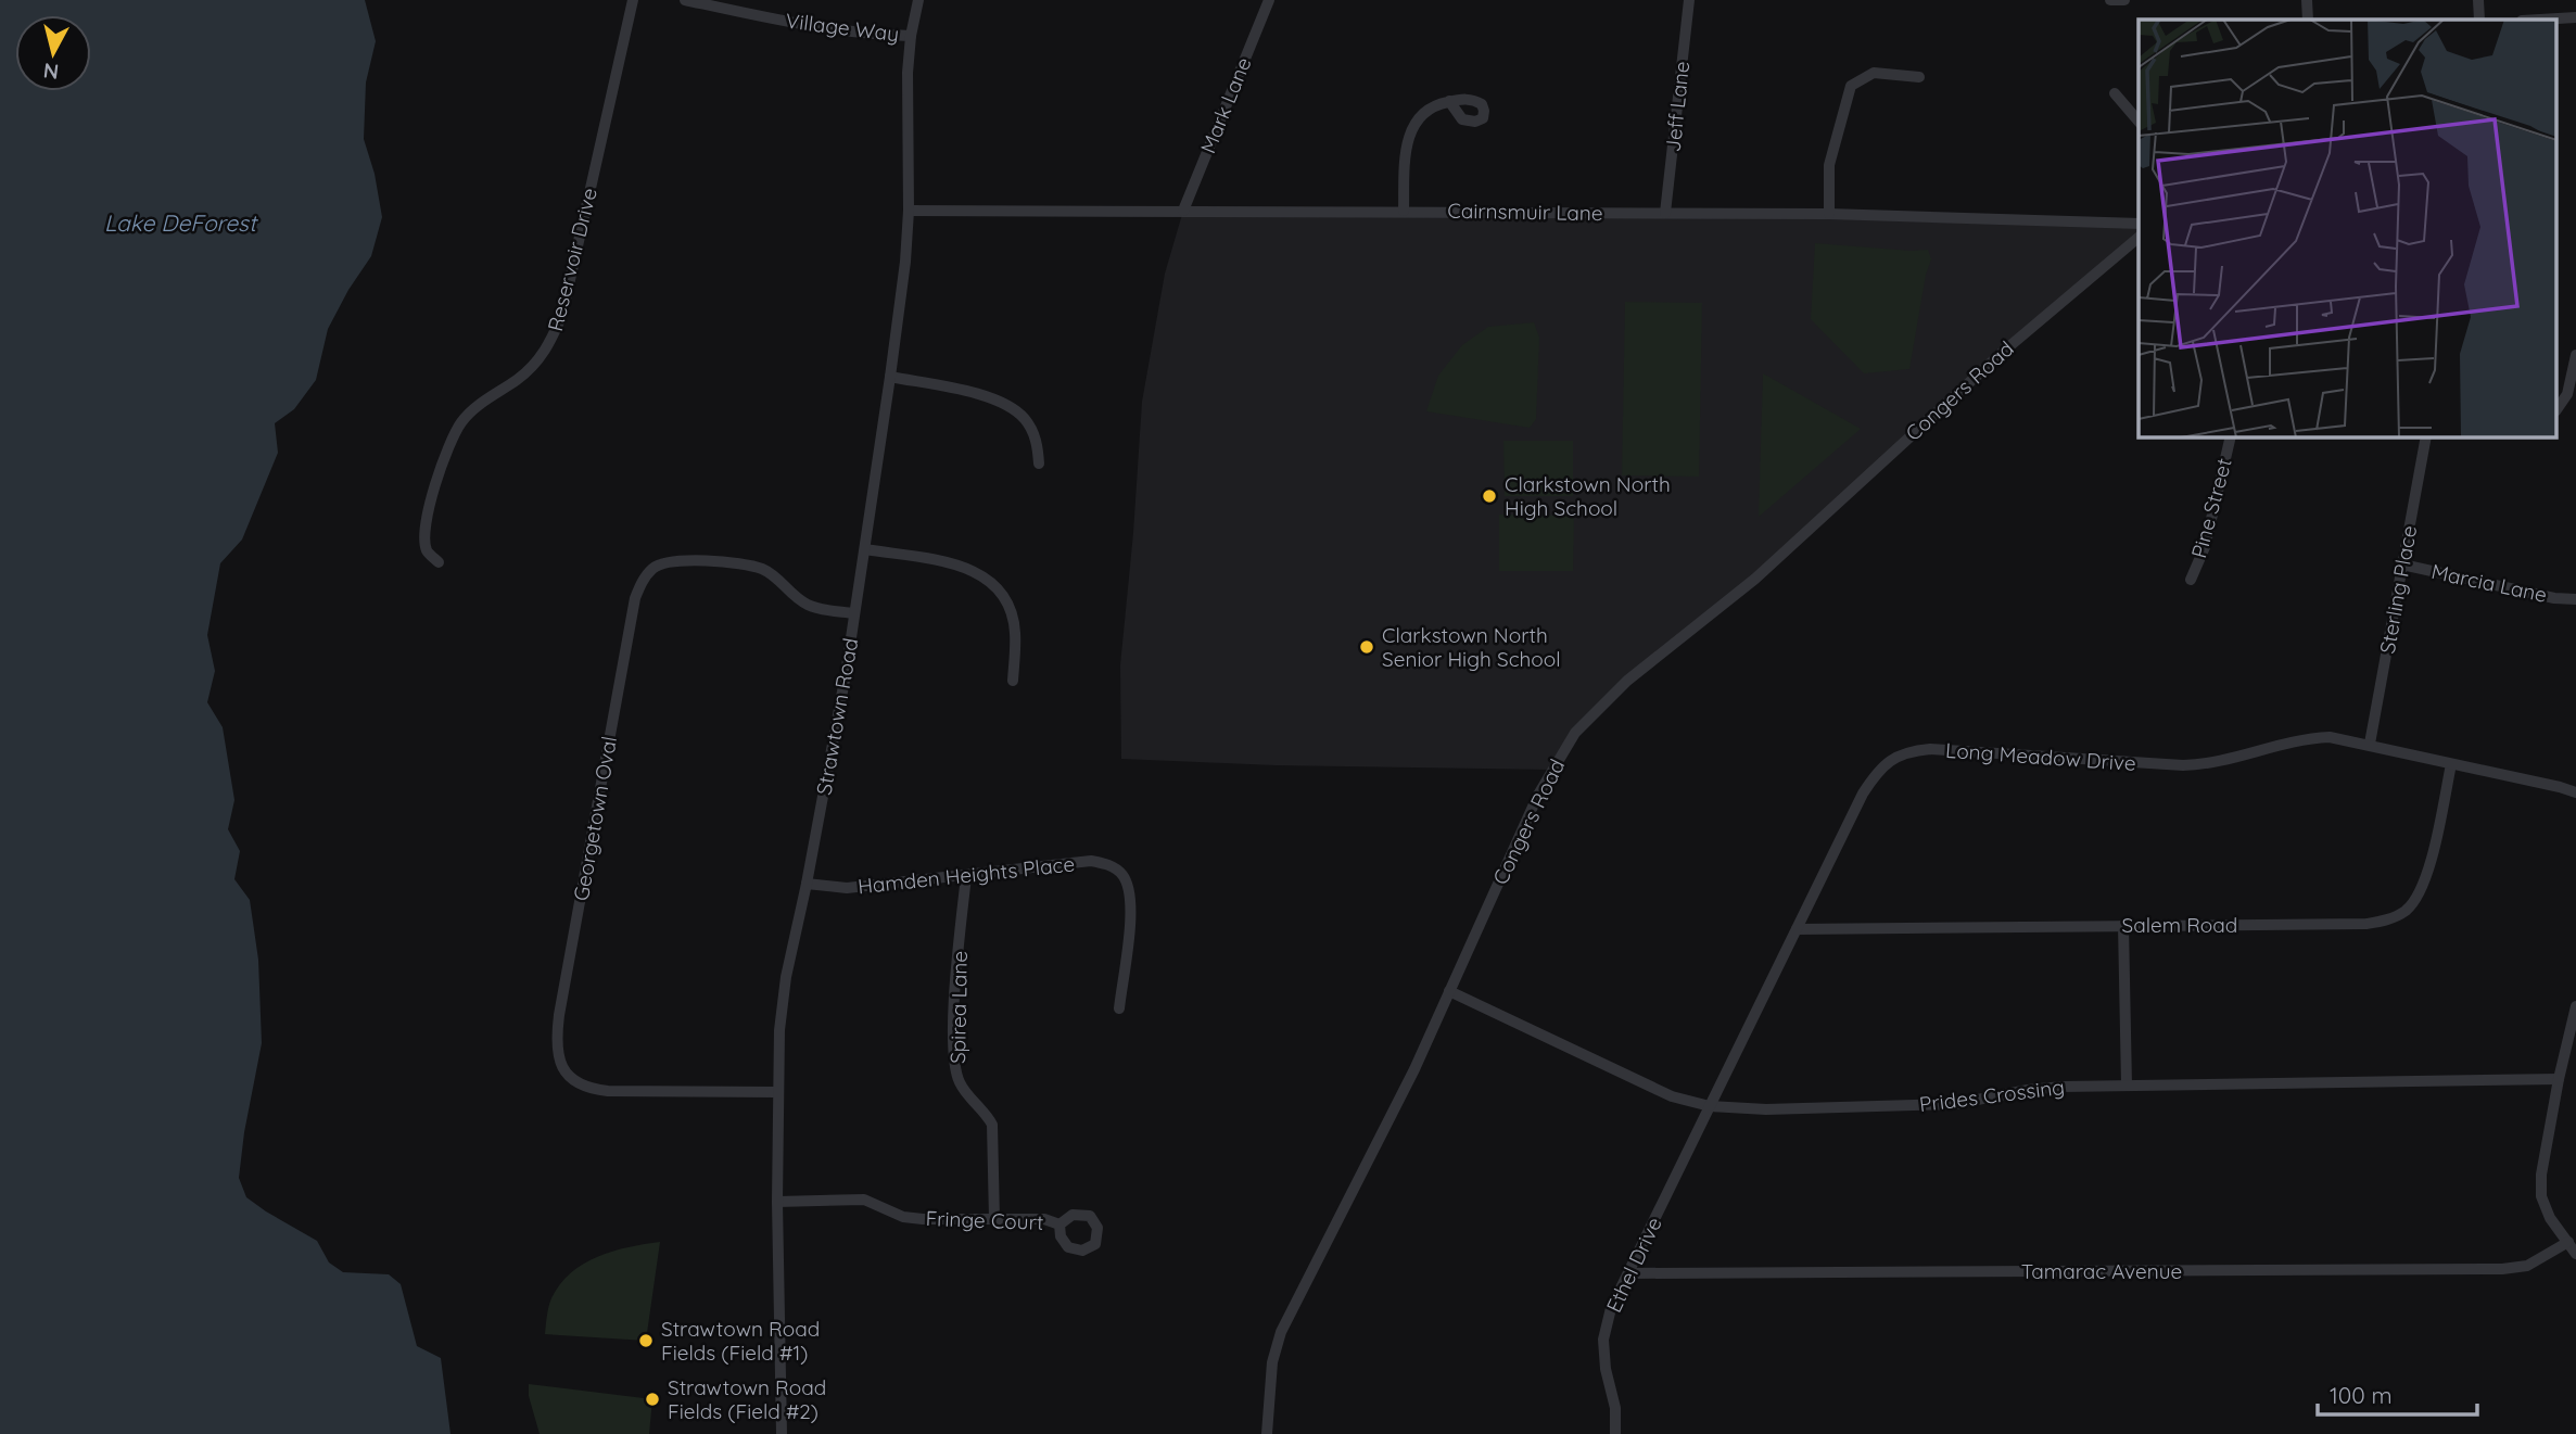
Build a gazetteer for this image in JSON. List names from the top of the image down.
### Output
{
  "streets": {
    "street": [
      "Village Way",
      "Mark Lane",
      "Jeff Lane",
      "Cairnsmuir Lane",
      "Reservoir Drive",
      "Congers Road",
      "Pine Street",
      "Marcia Lane",
      "Sterling Place",
      "Strawtown Road",
      "Long Meadow Drive",
      "Georgetown Oval",
      "Hamden Heights Place",
      "Salem Road",
      "Spirea Lane",
      "Prides Crossing",
      "Fringe Court",
      "Ethel Drive",
      "Tamarac Avenue"
    ]
  },
  "crossings": [
    ["Village Way", "Strawtown Road"],
    ["Mark Lane", "Cairnsmuir Lane"],
    ["Jeff Lane", "Cairnsmuir Lane"],
    ["Cairnsmuir Lane", "Strawtown Road"],
    ["Congers Road", "Prides Crossing"],
    ["Marcia Lane", "Sterling Place"],
    ["Sterling Place", "Long Meadow Drive"],
    ["Strawtown Road", "Georgetown Oval"],
    ["Strawtown Road", "Hamden Heights Place"],
    ["Strawtown Road", "Fringe Court"],
    ["Long Meadow Drive", "Salem Road"],
    ["Long Meadow Drive", "Prides Crossing"],
    ["Long Meadow Drive", "Ethel Drive"],
    ["Hamden Heights Place", "Spirea Lane"],
    ["Spirea Lane", "Fringe Court"],
    ["Prides Crossing", "Ethel Drive"],
    ["Ethel Drive", "Tamarac Avenue"]
  ],
  "water": ["Lake DeForest"],
  "places": [
    "Clarkstown North High School",
    "Clarkstown North Senior High School",
    "Strawtown Road Fields (Field #1)",
    "Strawtown Road Fields (Field #2)"
  ],
  "scale_bar": "100 m",
  "north": "bottom"
}
